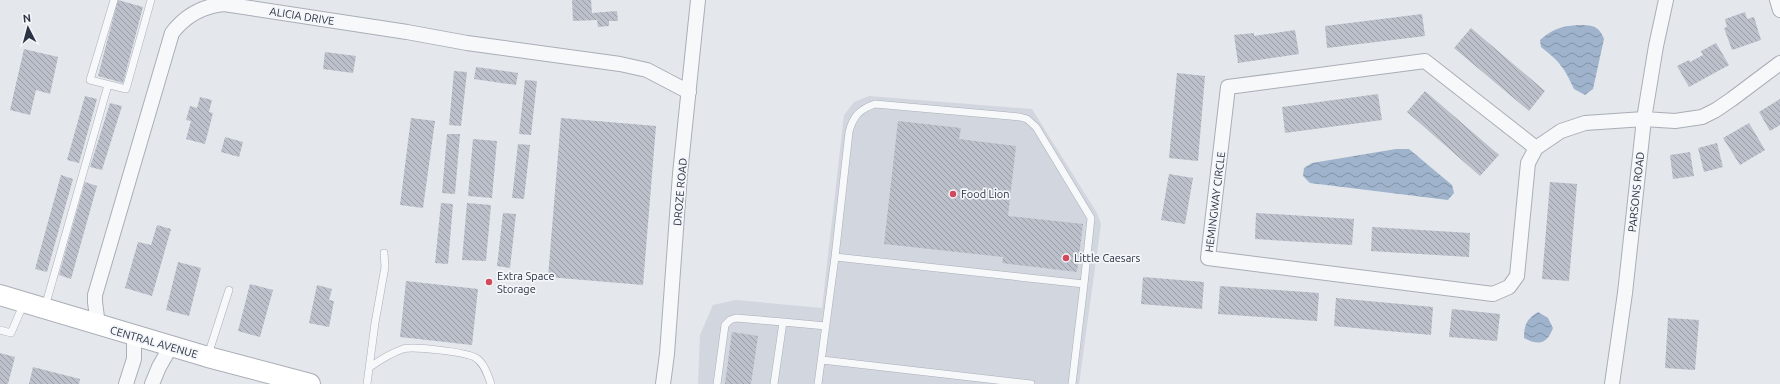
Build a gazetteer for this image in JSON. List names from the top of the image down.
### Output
{
  "streets": {
    "street": [
      "ALICIA DRIVE",
      "DROZE ROAD",
      "PARSONS ROAD",
      "HEMINGWAY CIRCLE",
      "CENTRAL AVENUE"
    ]
  },
  "crossings": [
    ["ALICIA DRIVE", "DROZE ROAD"],
    ["ALICIA DRIVE", "CENTRAL AVENUE"]
  ],
  "places": ["Food Lion", "Little Caesars", "Extra Space Storage"],
  "north": "top"
}
